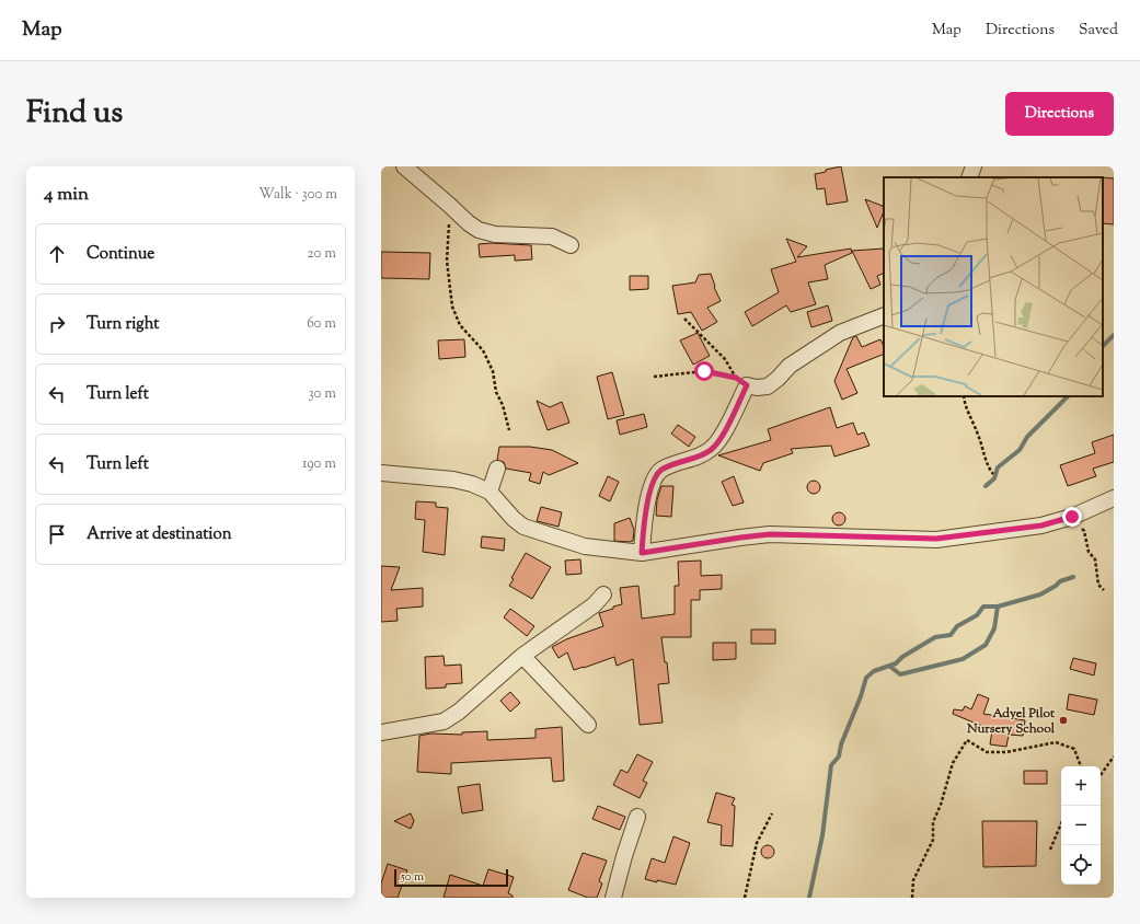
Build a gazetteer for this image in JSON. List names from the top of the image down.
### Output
{
  "places": ["Adyel Pilot Nursery School"],
  "scale_bar": "50 m",
  "page": {
    "header": "Map",
    "nav": ["Map", "Directions", "Saved"],
    "title": "Find us",
    "buttons": "Directions",
    "heading": ["4 min", "Walk · 300 m"],
    "list": [
      ["Continue", "20 m"],
      ["Turn right", "60 m"],
      ["Turn left", "30 m"],
      ["Turn left", "190 m"],
      "Arrive at destination"
    ],
    "map_buttons": ["+", "−"],
    "scale": "50 m"
  }
}
